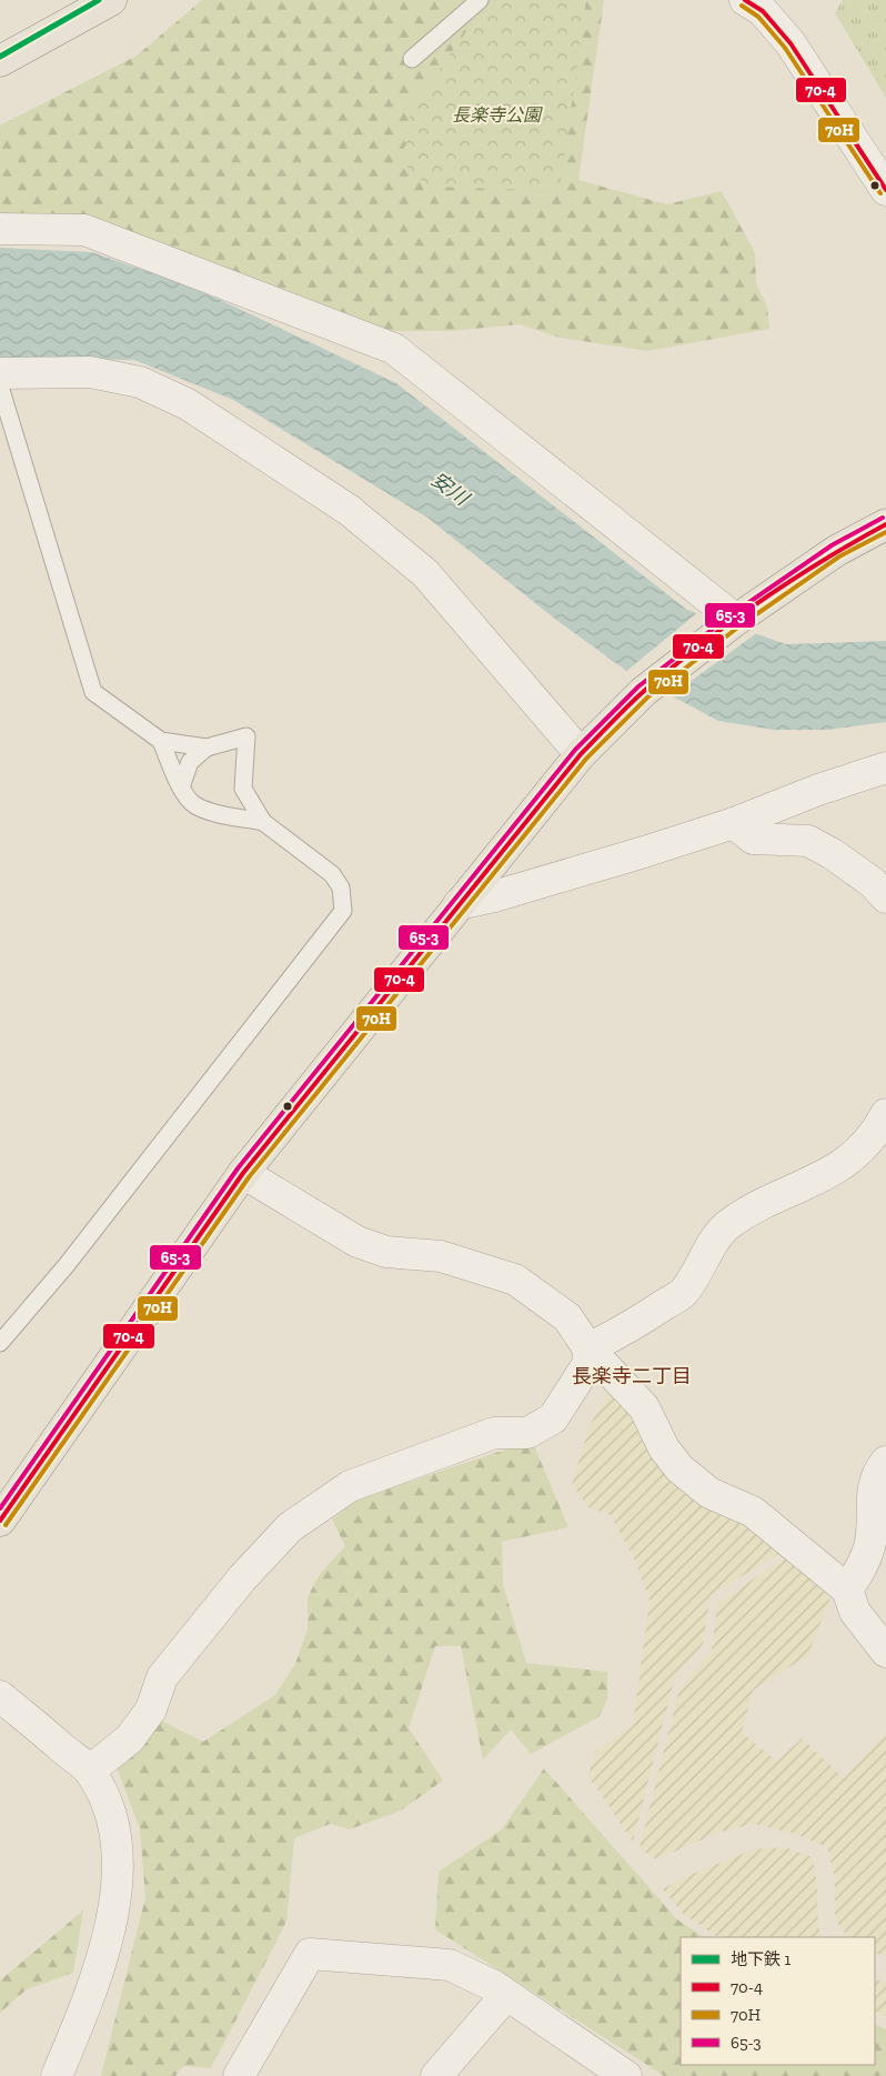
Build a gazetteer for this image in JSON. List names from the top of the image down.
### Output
{
  "districts": ["長楽寺二丁目"],
  "water": ["安川"],
  "parks": ["長楽寺公園"],
  "lines": [
    "metro line 1",
    "transit line 70-4",
    "transit line 70H",
    "transit line 65-3"
  ],
  "legend": [
    "地下鉄 1",
    "70-4",
    "70H",
    "65-3"
  ]
}
